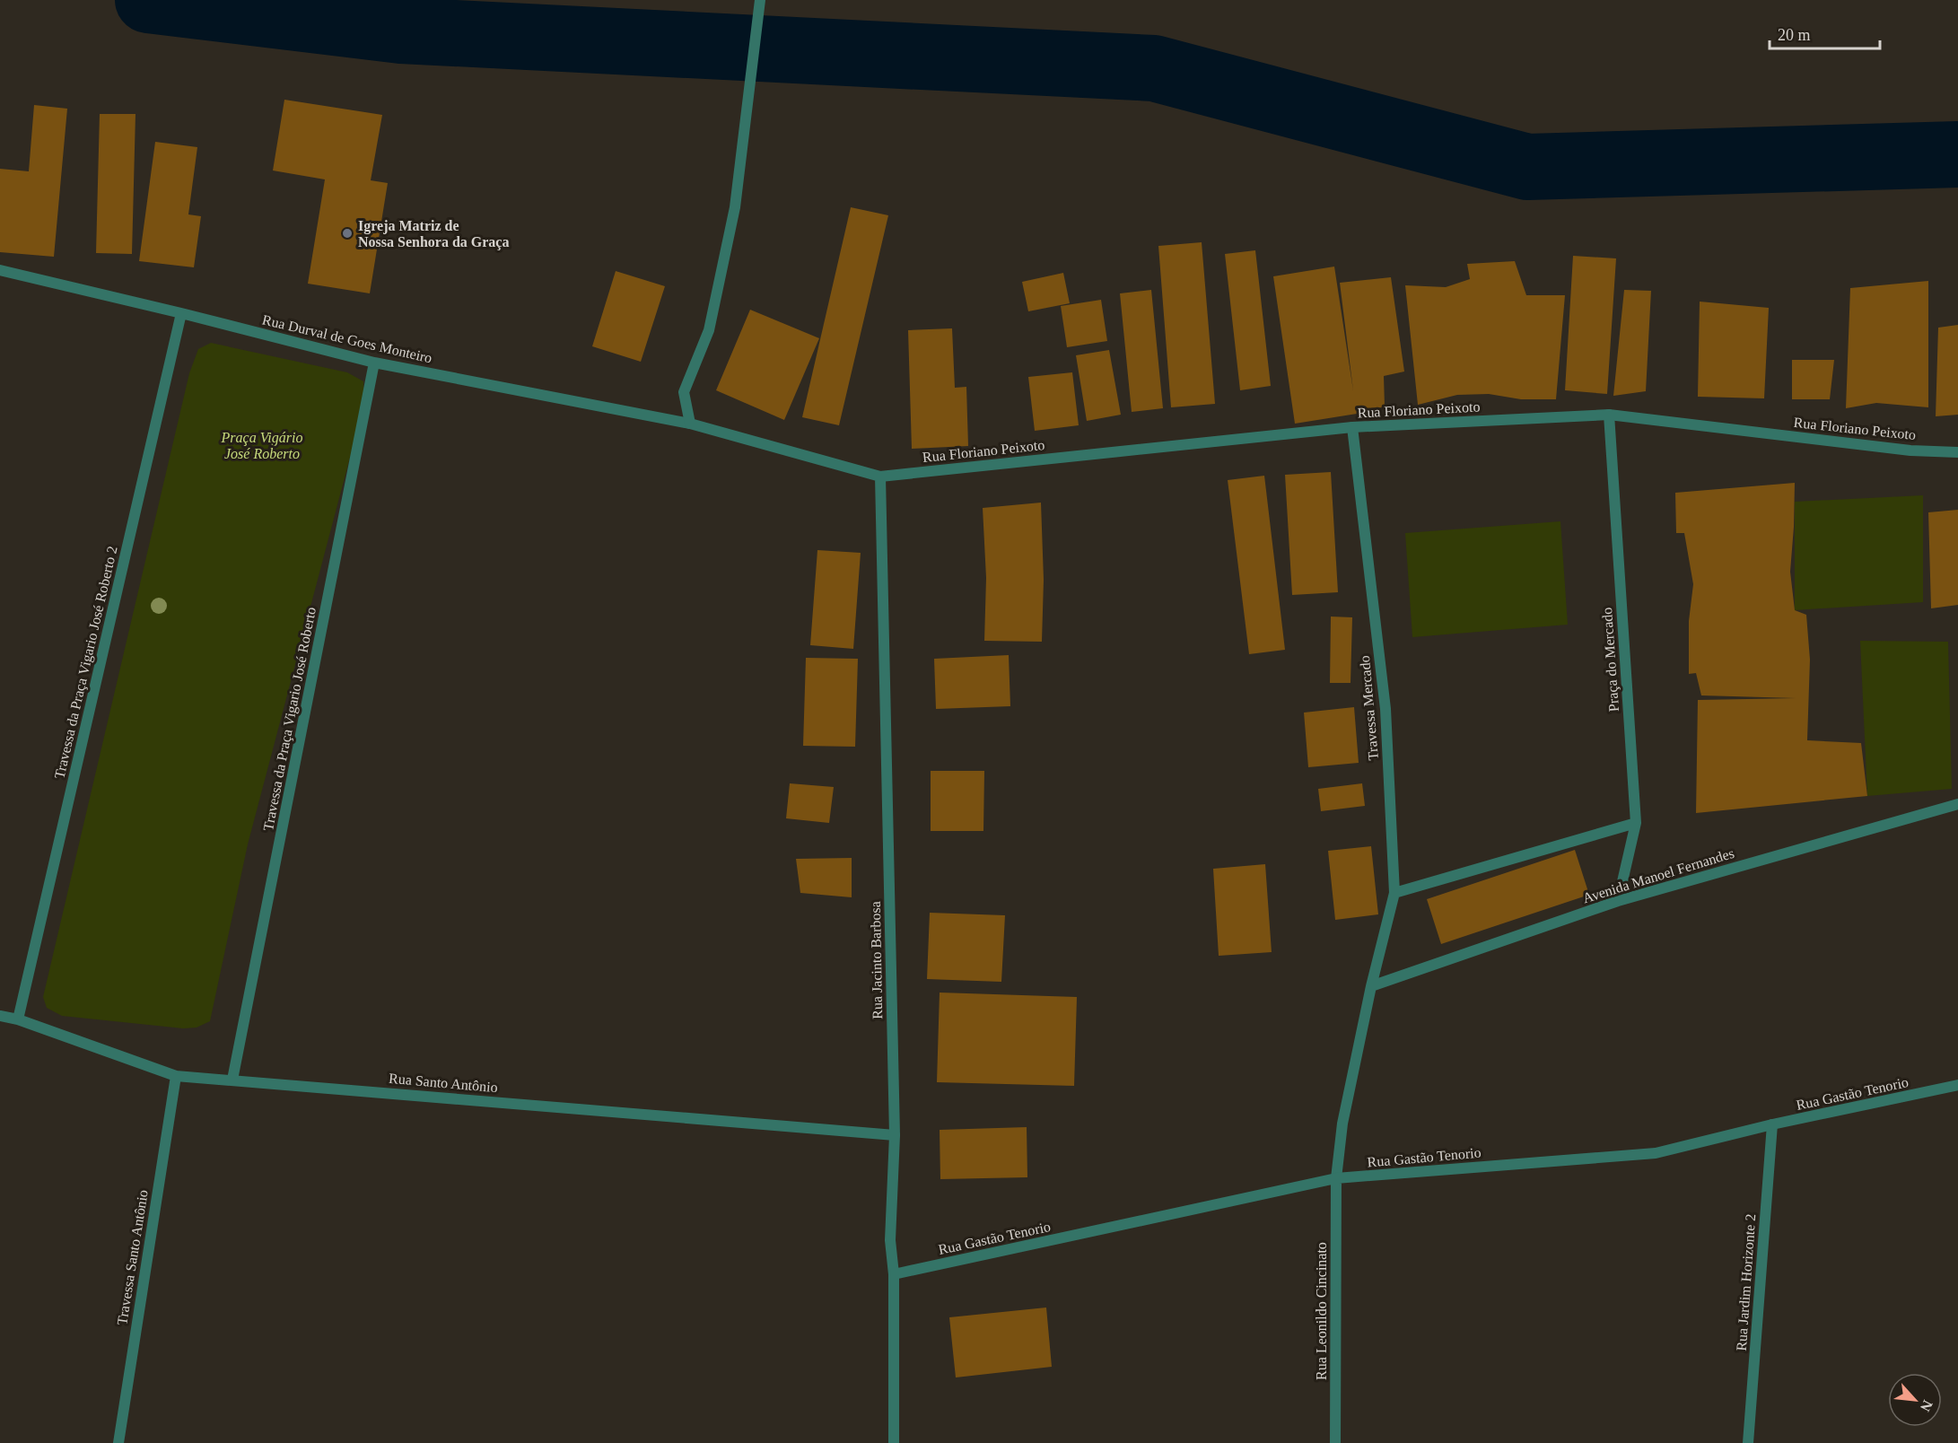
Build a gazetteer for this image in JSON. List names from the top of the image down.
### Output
{
  "streets": {
    "street": [
      "Rua Durval de Goes Monteiro",
      "Rua Floriano Peixoto",
      "Praça do Mercado",
      "Travessa da Praça Vigario José Roberto 2",
      "Travessa Mercado",
      "Travessa da Praça Vigario José Roberto",
      "Avenida Manoel Fernandes",
      "Rua Jacinto Barbosa",
      "Rua Santo Antônio",
      "Rua Gastão Tenorio",
      "Travessa Santo Antônio",
      "Rua Jardim Horizonte 2",
      "Rua Leonildo Cincinato"
    ]
  },
  "crossings": [
    ["Rua Durval de Goes Monteiro", "Rua Floriano Peixoto"],
    ["Rua Durval de Goes Monteiro", "Travessa da Praça Vigario José Roberto 2"],
    ["Rua Durval de Goes Monteiro", "Travessa da Praça Vigario José Roberto"],
    ["Rua Durval de Goes Monteiro", "Rua Jacinto Barbosa"],
    ["Rua Floriano Peixoto", "Praça do Mercado"],
    ["Rua Floriano Peixoto", "Travessa Mercado"],
    ["Rua Floriano Peixoto", "Rua Jacinto Barbosa"],
    ["Praça do Mercado", "Avenida Manoel Fernandes"],
    ["Travessa da Praça Vigario José Roberto 2", "Rua Santo Antônio"],
    ["Travessa Mercado", "Avenida Manoel Fernandes"],
    ["Travessa Mercado", "Rua Leonildo Cincinato"],
    ["Travessa da Praça Vigario José Roberto", "Rua Santo Antônio"],
    ["Avenida Manoel Fernandes", "Rua Leonildo Cincinato"],
    ["Rua Jacinto Barbosa", "Rua Santo Antônio"],
    ["Rua Jacinto Barbosa", "Rua Gastão Tenorio"],
    ["Rua Santo Antônio", "Travessa Santo Antônio"],
    ["Rua Gastão Tenorio", "Rua Jardim Horizonte 2"],
    ["Rua Gastão Tenorio", "Rua Leonildo Cincinato"]
  ],
  "parks": ["Praça Vigário José Roberto"],
  "places": ["Igreja Matriz de Nossa Senhora da Graça"],
  "scale_bar": "20 m",
  "north": "bottom right"
}
